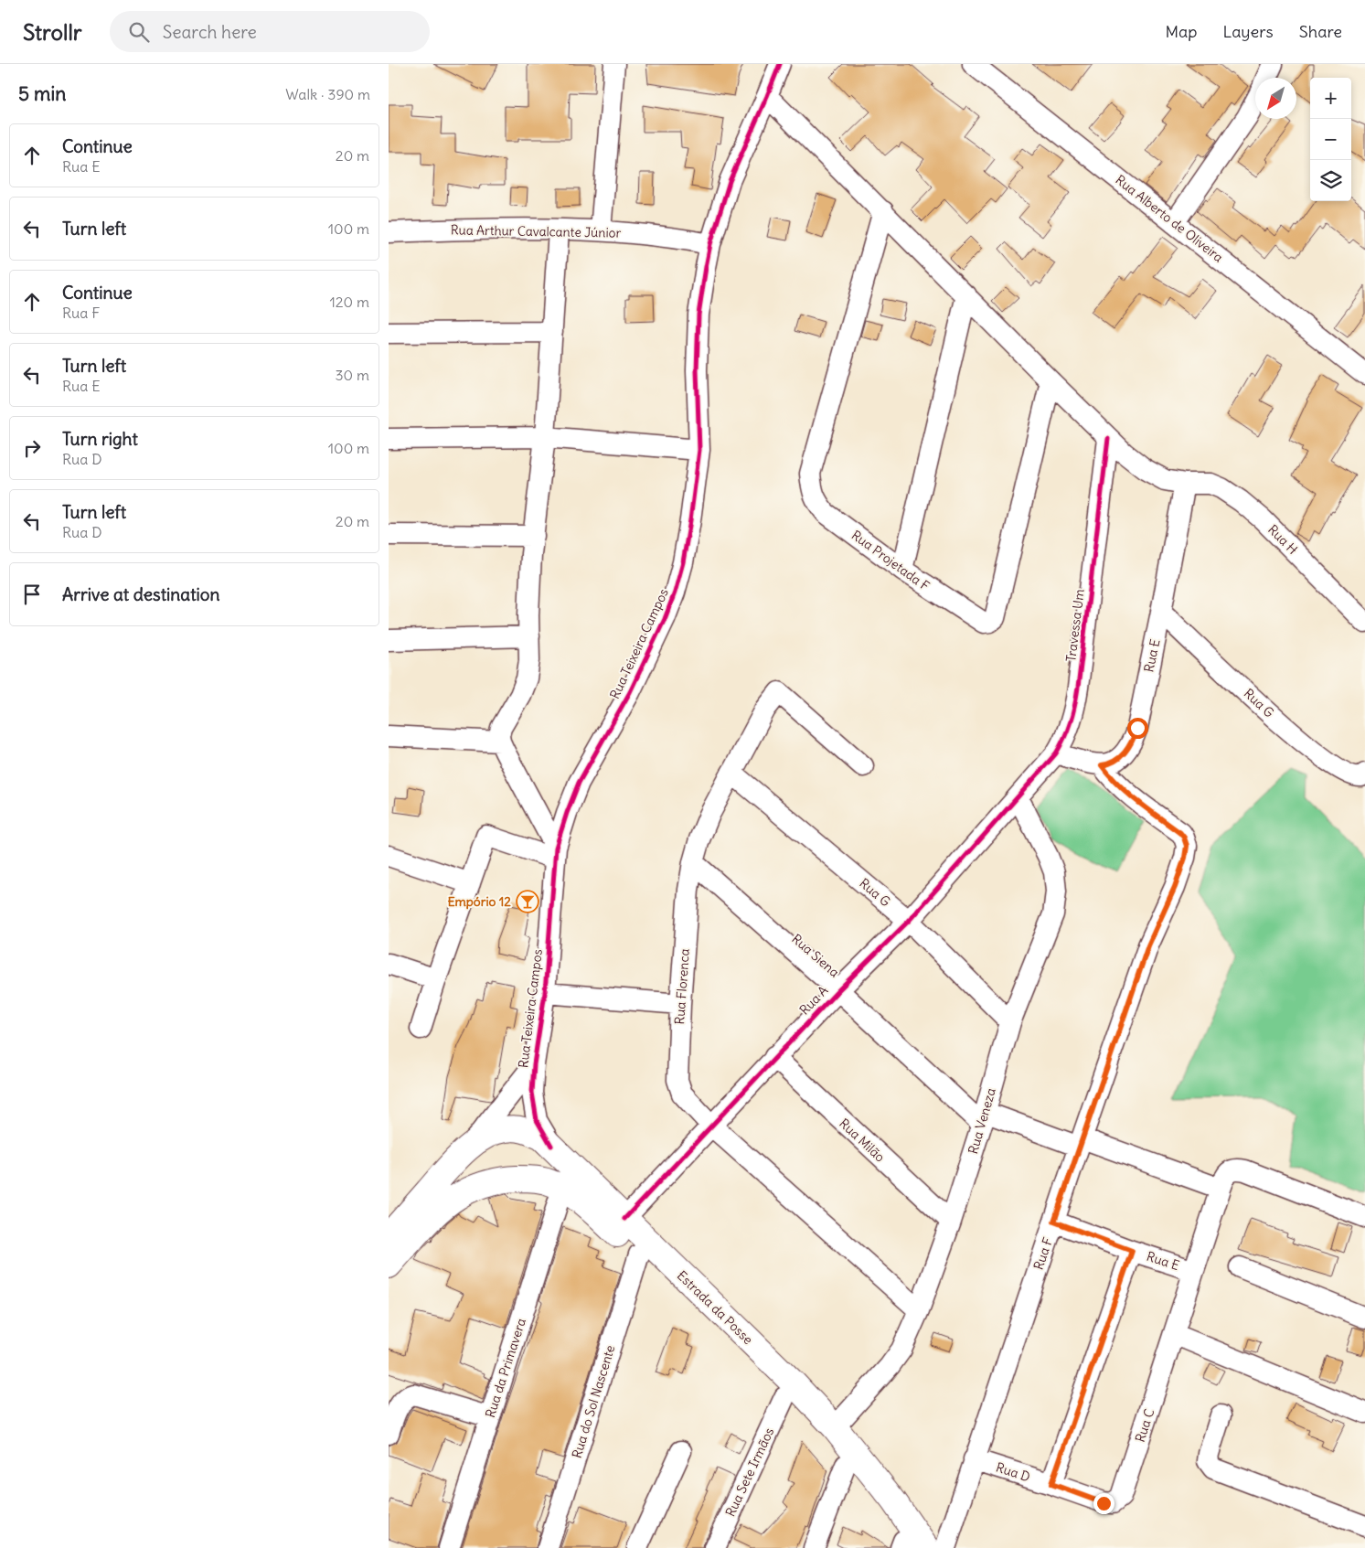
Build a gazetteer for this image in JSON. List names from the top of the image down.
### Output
{
  "streets": {
    "main road": ["Rua Teixeira Campos", "Estrada da Posse"],
    "street": [
      "Rua Alberto de Oliveira",
      "Rua Arthur Cavalcante Júnior",
      "Rua H",
      "Rua Projetada F",
      "Travessa Um",
      "Rua E",
      "Rua G",
      "Rua Siena",
      "Rua Florenca",
      "Rua A",
      "Rua Veneza",
      "Rua Milão",
      "Rua F",
      "Rua da Primavera",
      "Rua do Sol Nascente",
      "Rua C",
      "Rua Sete Irmãos",
      "Rua D"
    ]
  },
  "crossings": [
    ["Rua Arthur Cavalcante Júnior", "Rua Teixeira Campos"],
    ["Rua H", "Rua Projetada F"],
    ["Rua H", "Travessa Um"],
    ["Rua H", "Rua Teixeira Campos"],
    ["Rua H", "Rua E"],
    ["Travessa Um", "Rua A"],
    ["Travessa Um", "Rua Veneza"],
    ["Rua Teixeira Campos", "Estrada da Posse"],
    ["Rua E", "Rua G"],
    ["Rua E", "Rua F"],
    ["Rua G", "Rua Florenca"],
    ["Rua G", "Rua A"],
    ["Rua G", "Rua Veneza"],
    ["Rua Siena", "Rua Florenca"],
    ["Rua Siena", "Rua A"],
    ["Rua Siena", "Rua Veneza"],
    ["Rua Florenca", "Rua A"],
    ["Rua Florenca", "Rua Veneza"],
    ["Rua A", "Rua Veneza"],
    ["Rua A", "Rua Milão"],
    ["Rua A", "Estrada da Posse"],
    ["Rua Veneza", "Rua Milão"],
    ["Rua Veneza", "Estrada da Posse"],
    ["Rua F", "Estrada da Posse"],
    ["Rua F", "Rua D"],
    ["Estrada da Posse", "Rua da Primavera"],
    ["Estrada da Posse", "Rua do Sol Nascente"],
    ["Estrada da Posse", "Rua Sete Irmãos"],
    ["Rua C", "Rua D"]
  ],
  "places": {
    "bar": ["Empório 12"]
  },
  "north": "bottom left",
  "page": {
    "header": "Strollr",
    "search": "Search here",
    "nav": ["Map", "Layers", "Share"],
    "heading": ["5 min", "Walk · 390 m"],
    "map_buttons": ["+", "−"],
    "list": [
      ["Continue", "Rua E", "20 m"],
      ["Turn left", "100 m"],
      ["Continue", "Rua F", "120 m"],
      ["Turn left", "Rua E", "30 m"],
      ["Turn right", "Rua D", "100 m"],
      ["Turn left", "Rua D", "20 m"],
      "Arrive at destination"
    ]
  }
}
